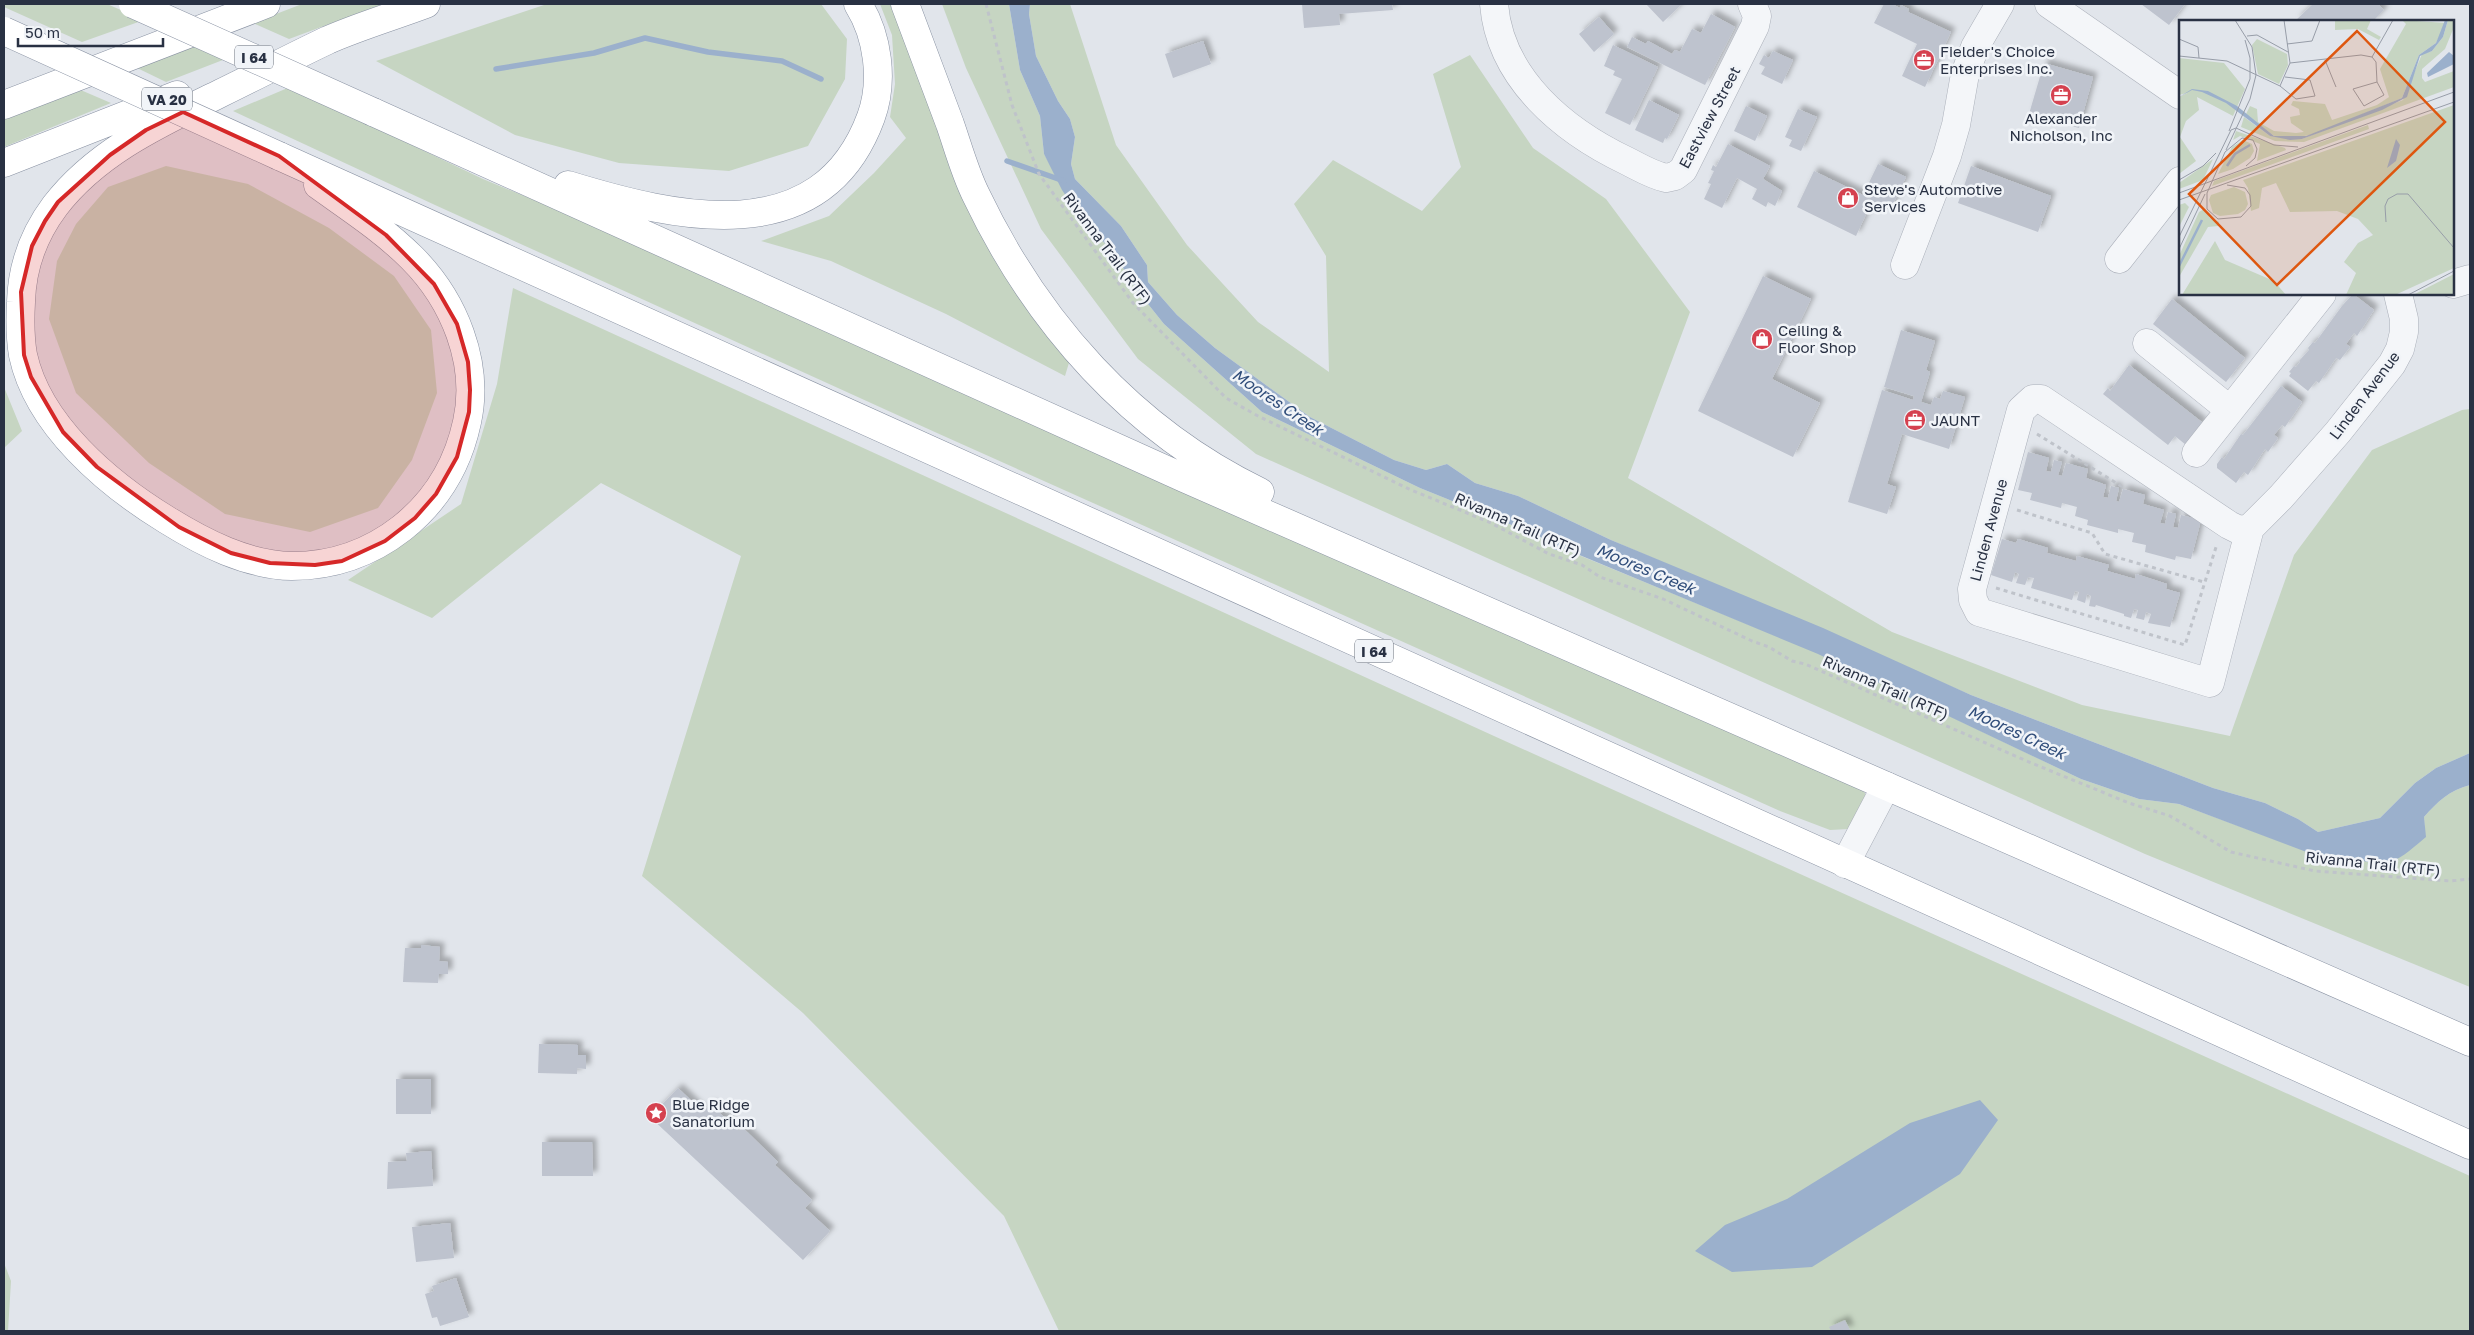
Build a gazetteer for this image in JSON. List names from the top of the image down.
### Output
{
  "streets": {
    "highway": ["I 64", "VA 20"],
    "street": ["Eastview Street", "Linden Avenue"],
    "path": ["Rivanna Trail (RTF)"]
  },
  "water": ["Moores Creek"],
  "places": {
    "office": ["Fielder's Choice Enterprises Inc.", "Alexander Nicholson, Inc", "JAUNT"],
    "shop": ["Steve's Automotive Services", "Ceiling & Floor Shop"],
    "place": ["Blue Ridge Sanatorium"]
  },
  "scale_bar": "50 m"
}
